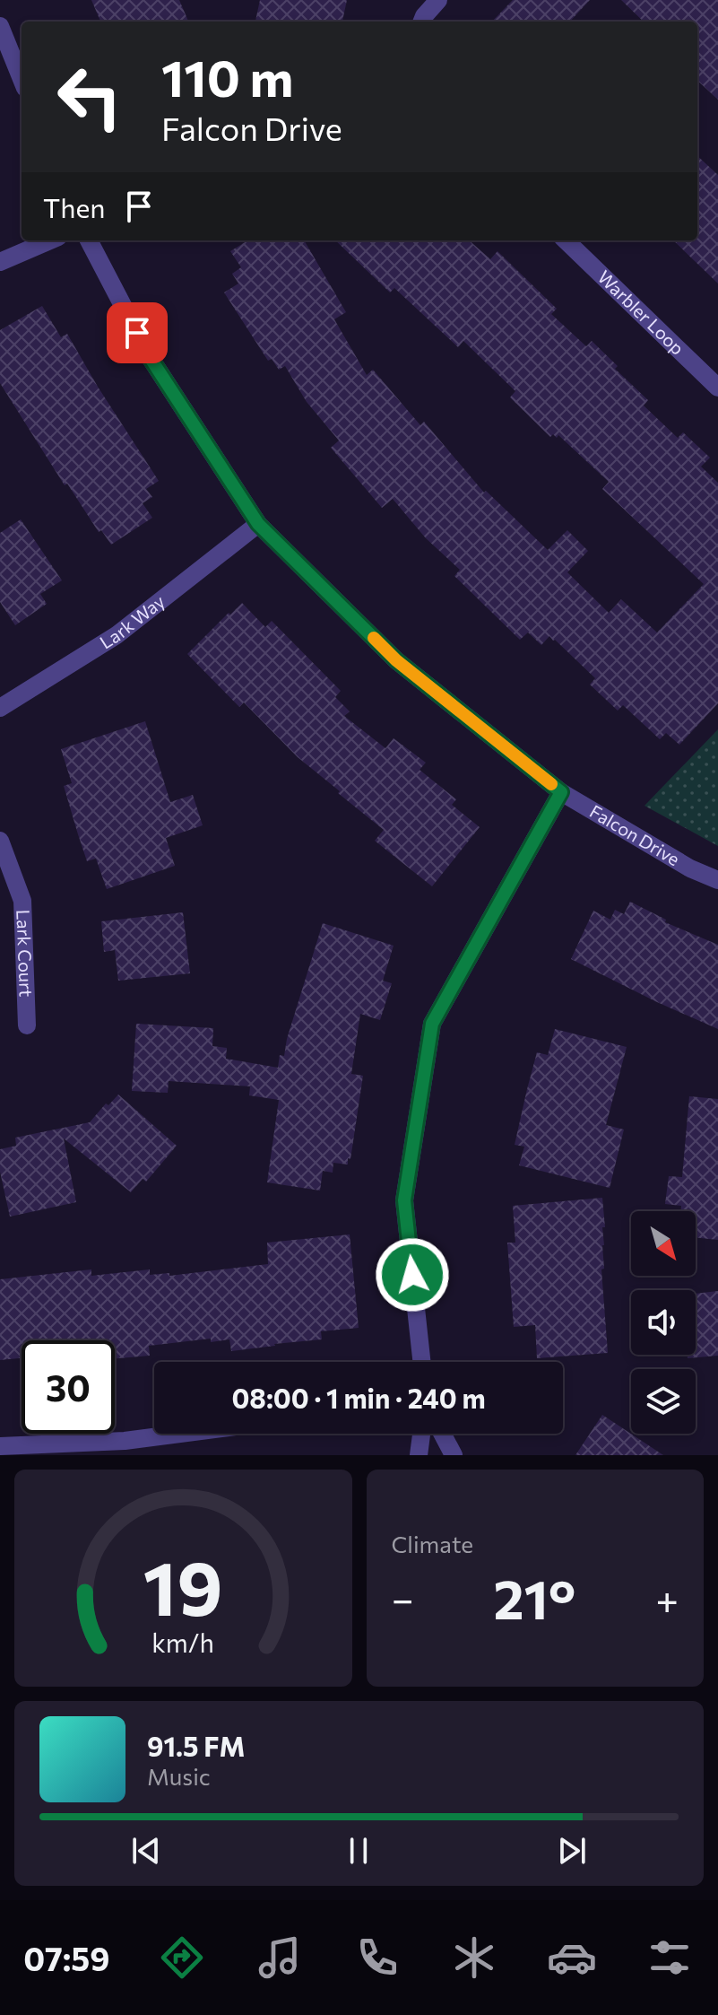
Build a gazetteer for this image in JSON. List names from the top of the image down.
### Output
{
  "streets": {
    "street": [
      "Warbler Loop",
      "Lark Way",
      "Falcon Drive",
      "Lark Court"
    ]
  },
  "crossings": [
    ["Lark Way", "Falcon Drive"]
  ],
  "north": "bottom right",
  "page": {
    "turn": ["110 m", "Falcon Drive"],
    "then": "Then",
    "limit": "30",
    "trip": "08:00 · 1 min · 240 m",
    "tile": "Climate",
    "heat": ["−", "21°", "+"],
    "song": ["91.5 FM", "Music"],
    "tabs": "07:59",
    "gauge": ["19", "km/h"]
  }
}
